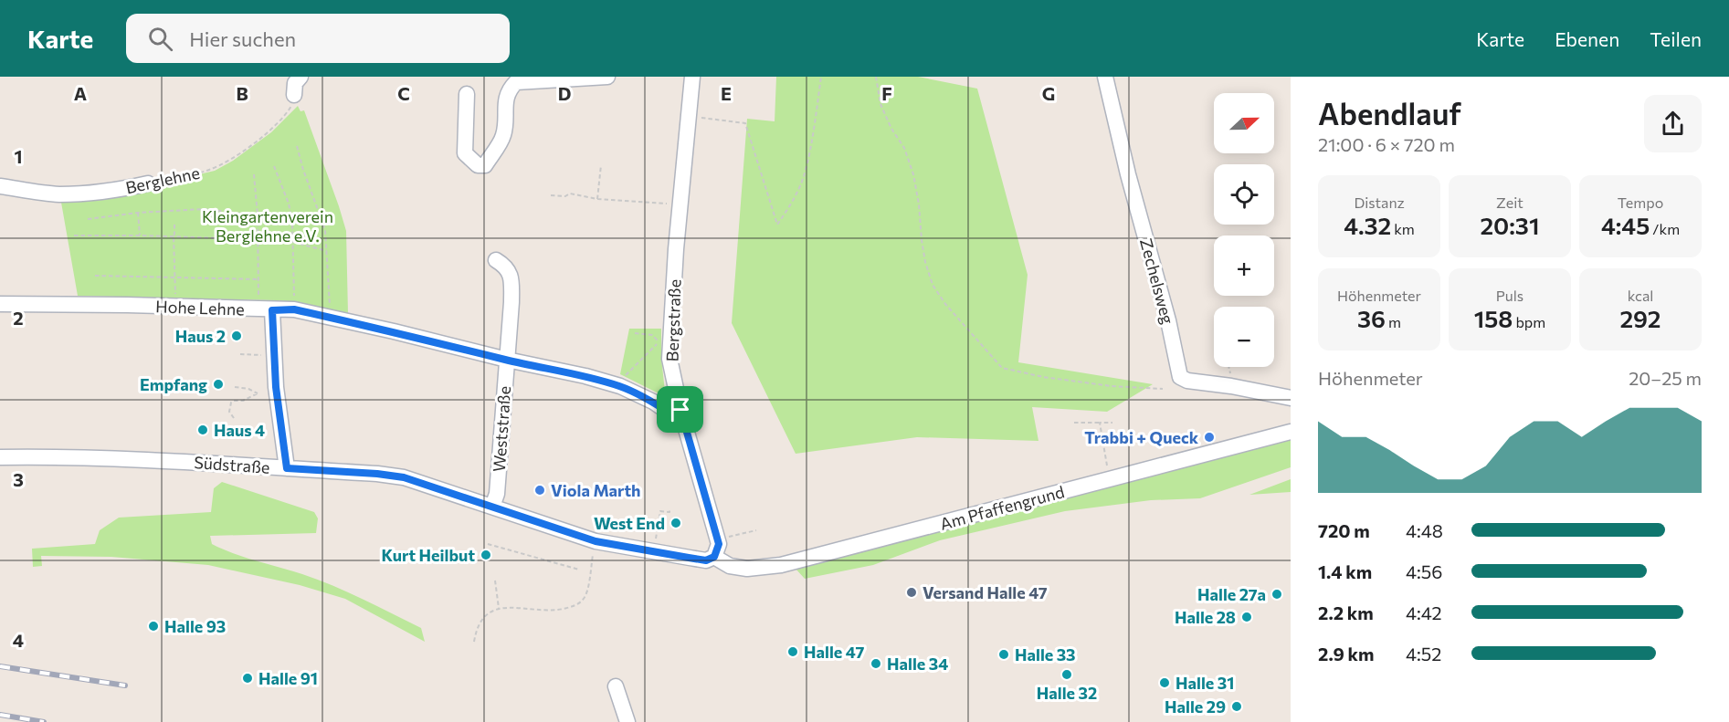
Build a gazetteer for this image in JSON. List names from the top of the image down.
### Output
{
  "streets": {
    "street": [
      "Berglehne",
      "Zechelsweg",
      "Hohe Lehne",
      "Bergstraße",
      "Weststraße",
      "Südstraße",
      "Am Pfaffengrund"
    ]
  },
  "crossings": [
    ["Hohe Lehne", "Bergstraße"],
    ["Hohe Lehne", "Weststraße"],
    ["Bergstraße", "Südstraße"],
    ["Bergstraße", "Am Pfaffengrund"],
    ["Weststraße", "Südstraße"],
    ["Südstraße", "Am Pfaffengrund"]
  ],
  "parks": ["Kleingartenverein Berglehne e.V."],
  "places": [
    "Haus 2",
    "Empfang",
    "Haus 4",
    "Trabbi + Queck",
    "Viola Marth",
    "West End",
    "Kurt Heilbut",
    "Versand Halle 47",
    "Halle 27a",
    "Halle 28",
    "Halle 93",
    "Halle 47",
    "Halle 33",
    "Halle 34",
    "Halle 32",
    "Halle 91",
    "Halle 31",
    "Halle 29"
  ],
  "north": "right",
  "page": {
    "header": "Karte",
    "search": "Hier suchen",
    "nav": ["Karte", "Ebenen", "Teilen"],
    "heading": ["Abendlauf", "21:00 · 6 × 720 m"],
    "map_buttons": ["+", "−"],
    "stats": [
      ["Distanz", "4.32 km"],
      ["Zeit", "20:31"],
      ["Tempo", "4:45 /km"],
      ["Höhenmeter", "36 m"],
      ["Puls", "158 bpm"],
      ["kcal", "292"]
    ],
    "chart": ["Höhenmeter", "20–25 m"],
    "list": [
      {
        "name": "720 m",
        "note": "4:48"
      },
      {
        "name": "1.4 km",
        "note": "4:56"
      },
      {
        "name": "2.2 km",
        "note": "4:42"
      },
      {
        "name": "2.9 km",
        "note": "4:52"
      }
    ]
  },
  "grid": {
    "columns": [
      "A",
      "B",
      "C",
      "D",
      "E",
      "F",
      "G"
    ],
    "rows": [
      "1",
      "2",
      "3",
      "4"
    ]
  }
}
